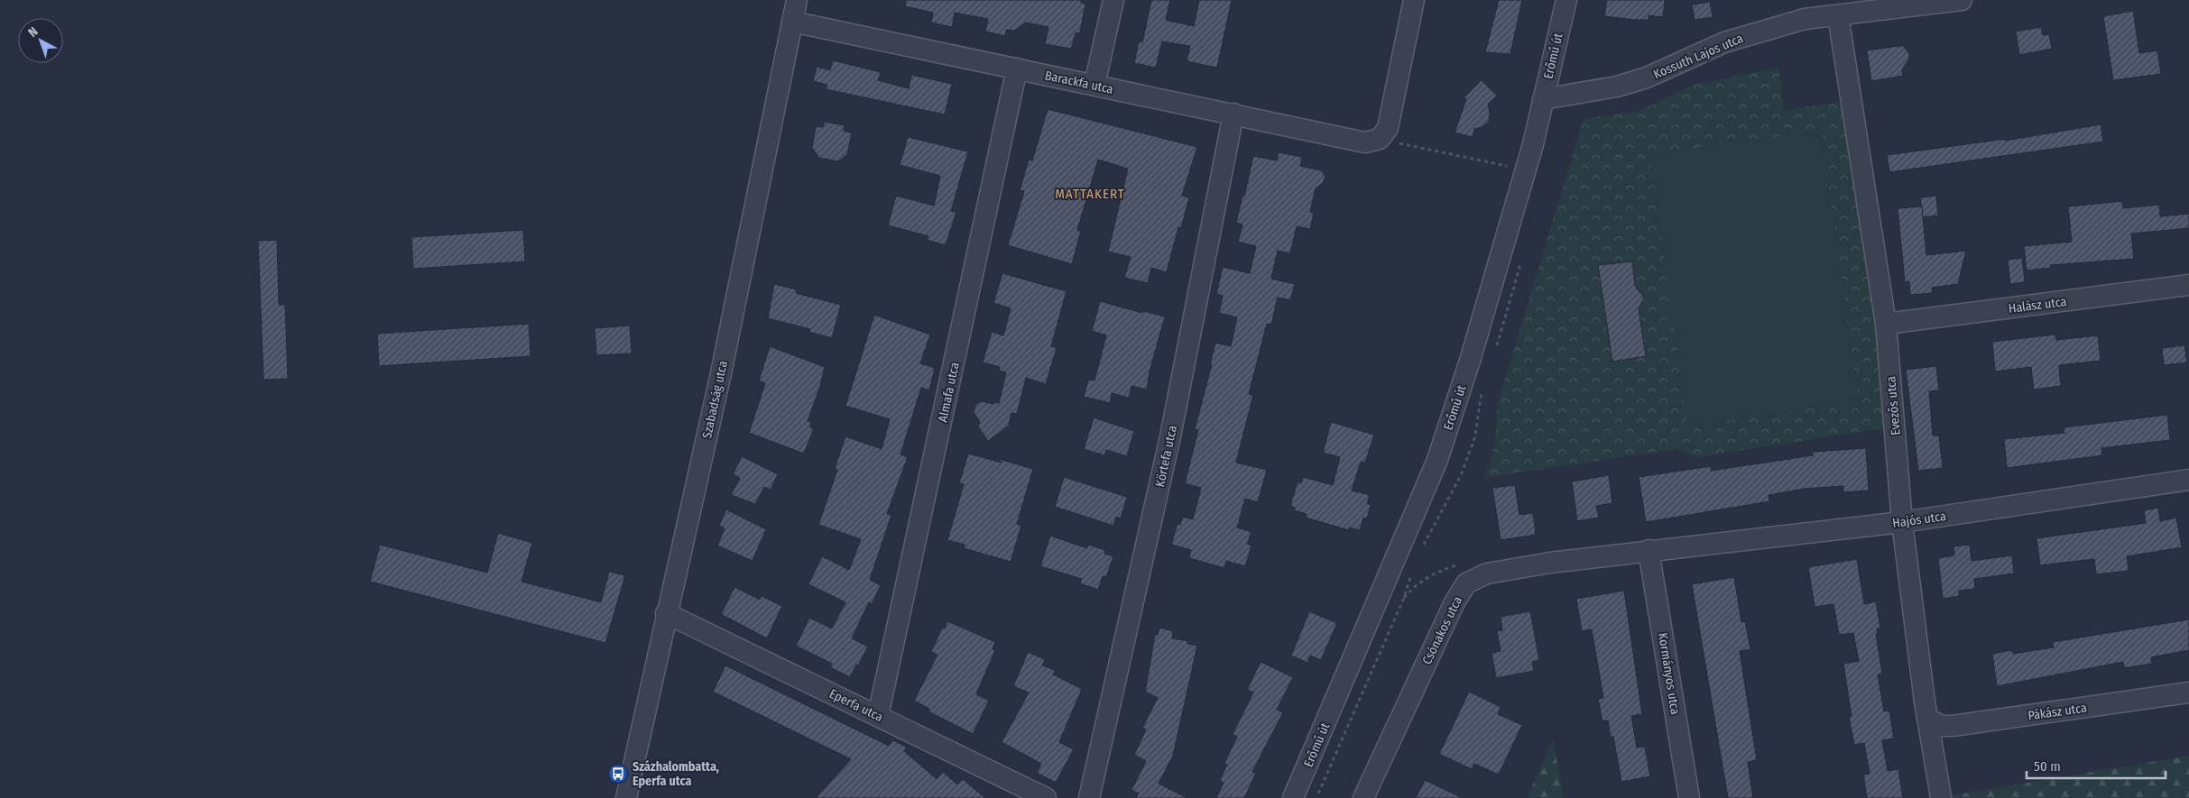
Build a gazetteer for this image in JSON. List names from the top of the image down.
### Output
{
  "streets": {
    "street": [
      "Erőmű út",
      "Kossuth Lajos utca",
      "Barackfa utca",
      "Halász utca",
      "Almafa utca",
      "Szabadság utca",
      "Evezős utca",
      "Körtefa utca",
      "Hajós utca",
      "Csónakos utca",
      "Kormányos utca",
      "Eperfa utca",
      "Pákász utca"
    ]
  },
  "crossings": [
    ["Erőmű út", "Kossuth Lajos utca"],
    ["Kossuth Lajos utca", "Evezős utca"],
    ["Barackfa utca", "Almafa utca"],
    ["Barackfa utca", "Szabadság utca"],
    ["Barackfa utca", "Körtefa utca"],
    ["Halász utca", "Evezős utca"],
    ["Almafa utca", "Eperfa utca"],
    ["Szabadság utca", "Eperfa utca"],
    ["Evezős utca", "Hajós utca"],
    ["Evezős utca", "Pákász utca"],
    ["Hajós utca", "Csónakos utca"],
    ["Hajós utca", "Kormányos utca"],
    ["Csónakos utca", "Kormányos utca"]
  ],
  "districts": ["MATTAKERT"],
  "places": {
    "bus stop": ["Százhalombatta, Eperfa utca"]
  },
  "scale_bar": "50 m",
  "north": "top left"
}
